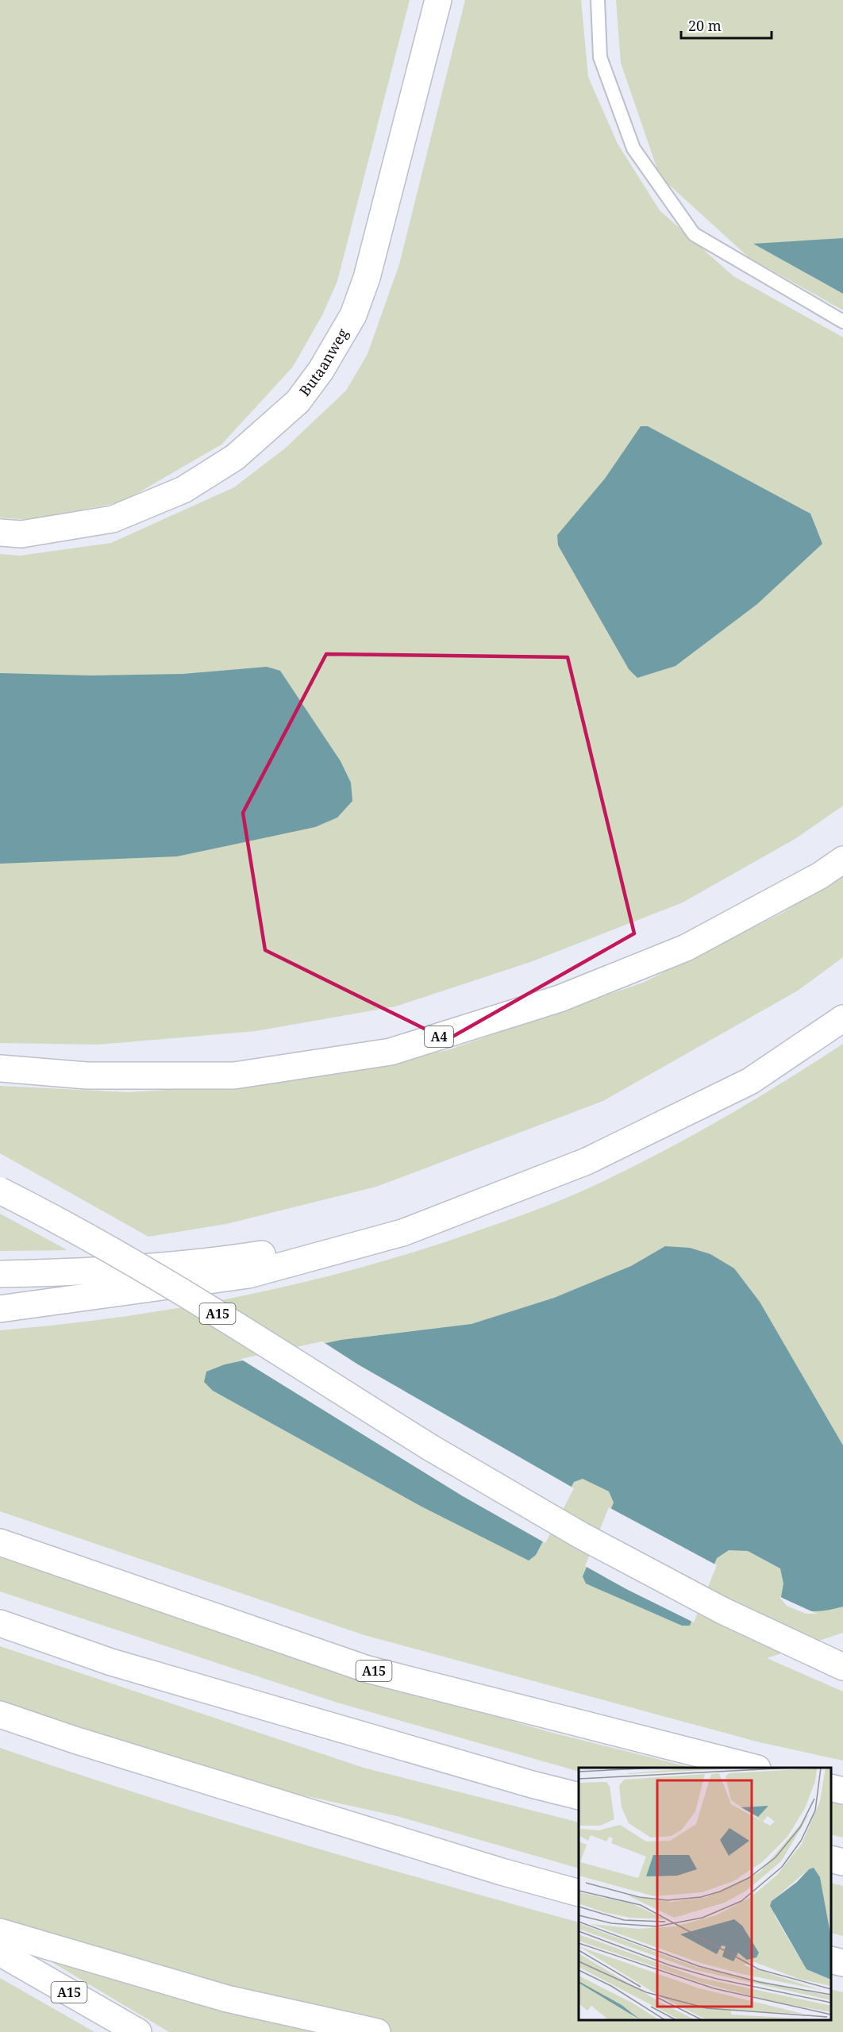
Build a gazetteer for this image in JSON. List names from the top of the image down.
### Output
{
  "streets": {
    "main road": ["Butaanweg", "A4", "A15"]
  },
  "scale_bar": "20 m"
}
